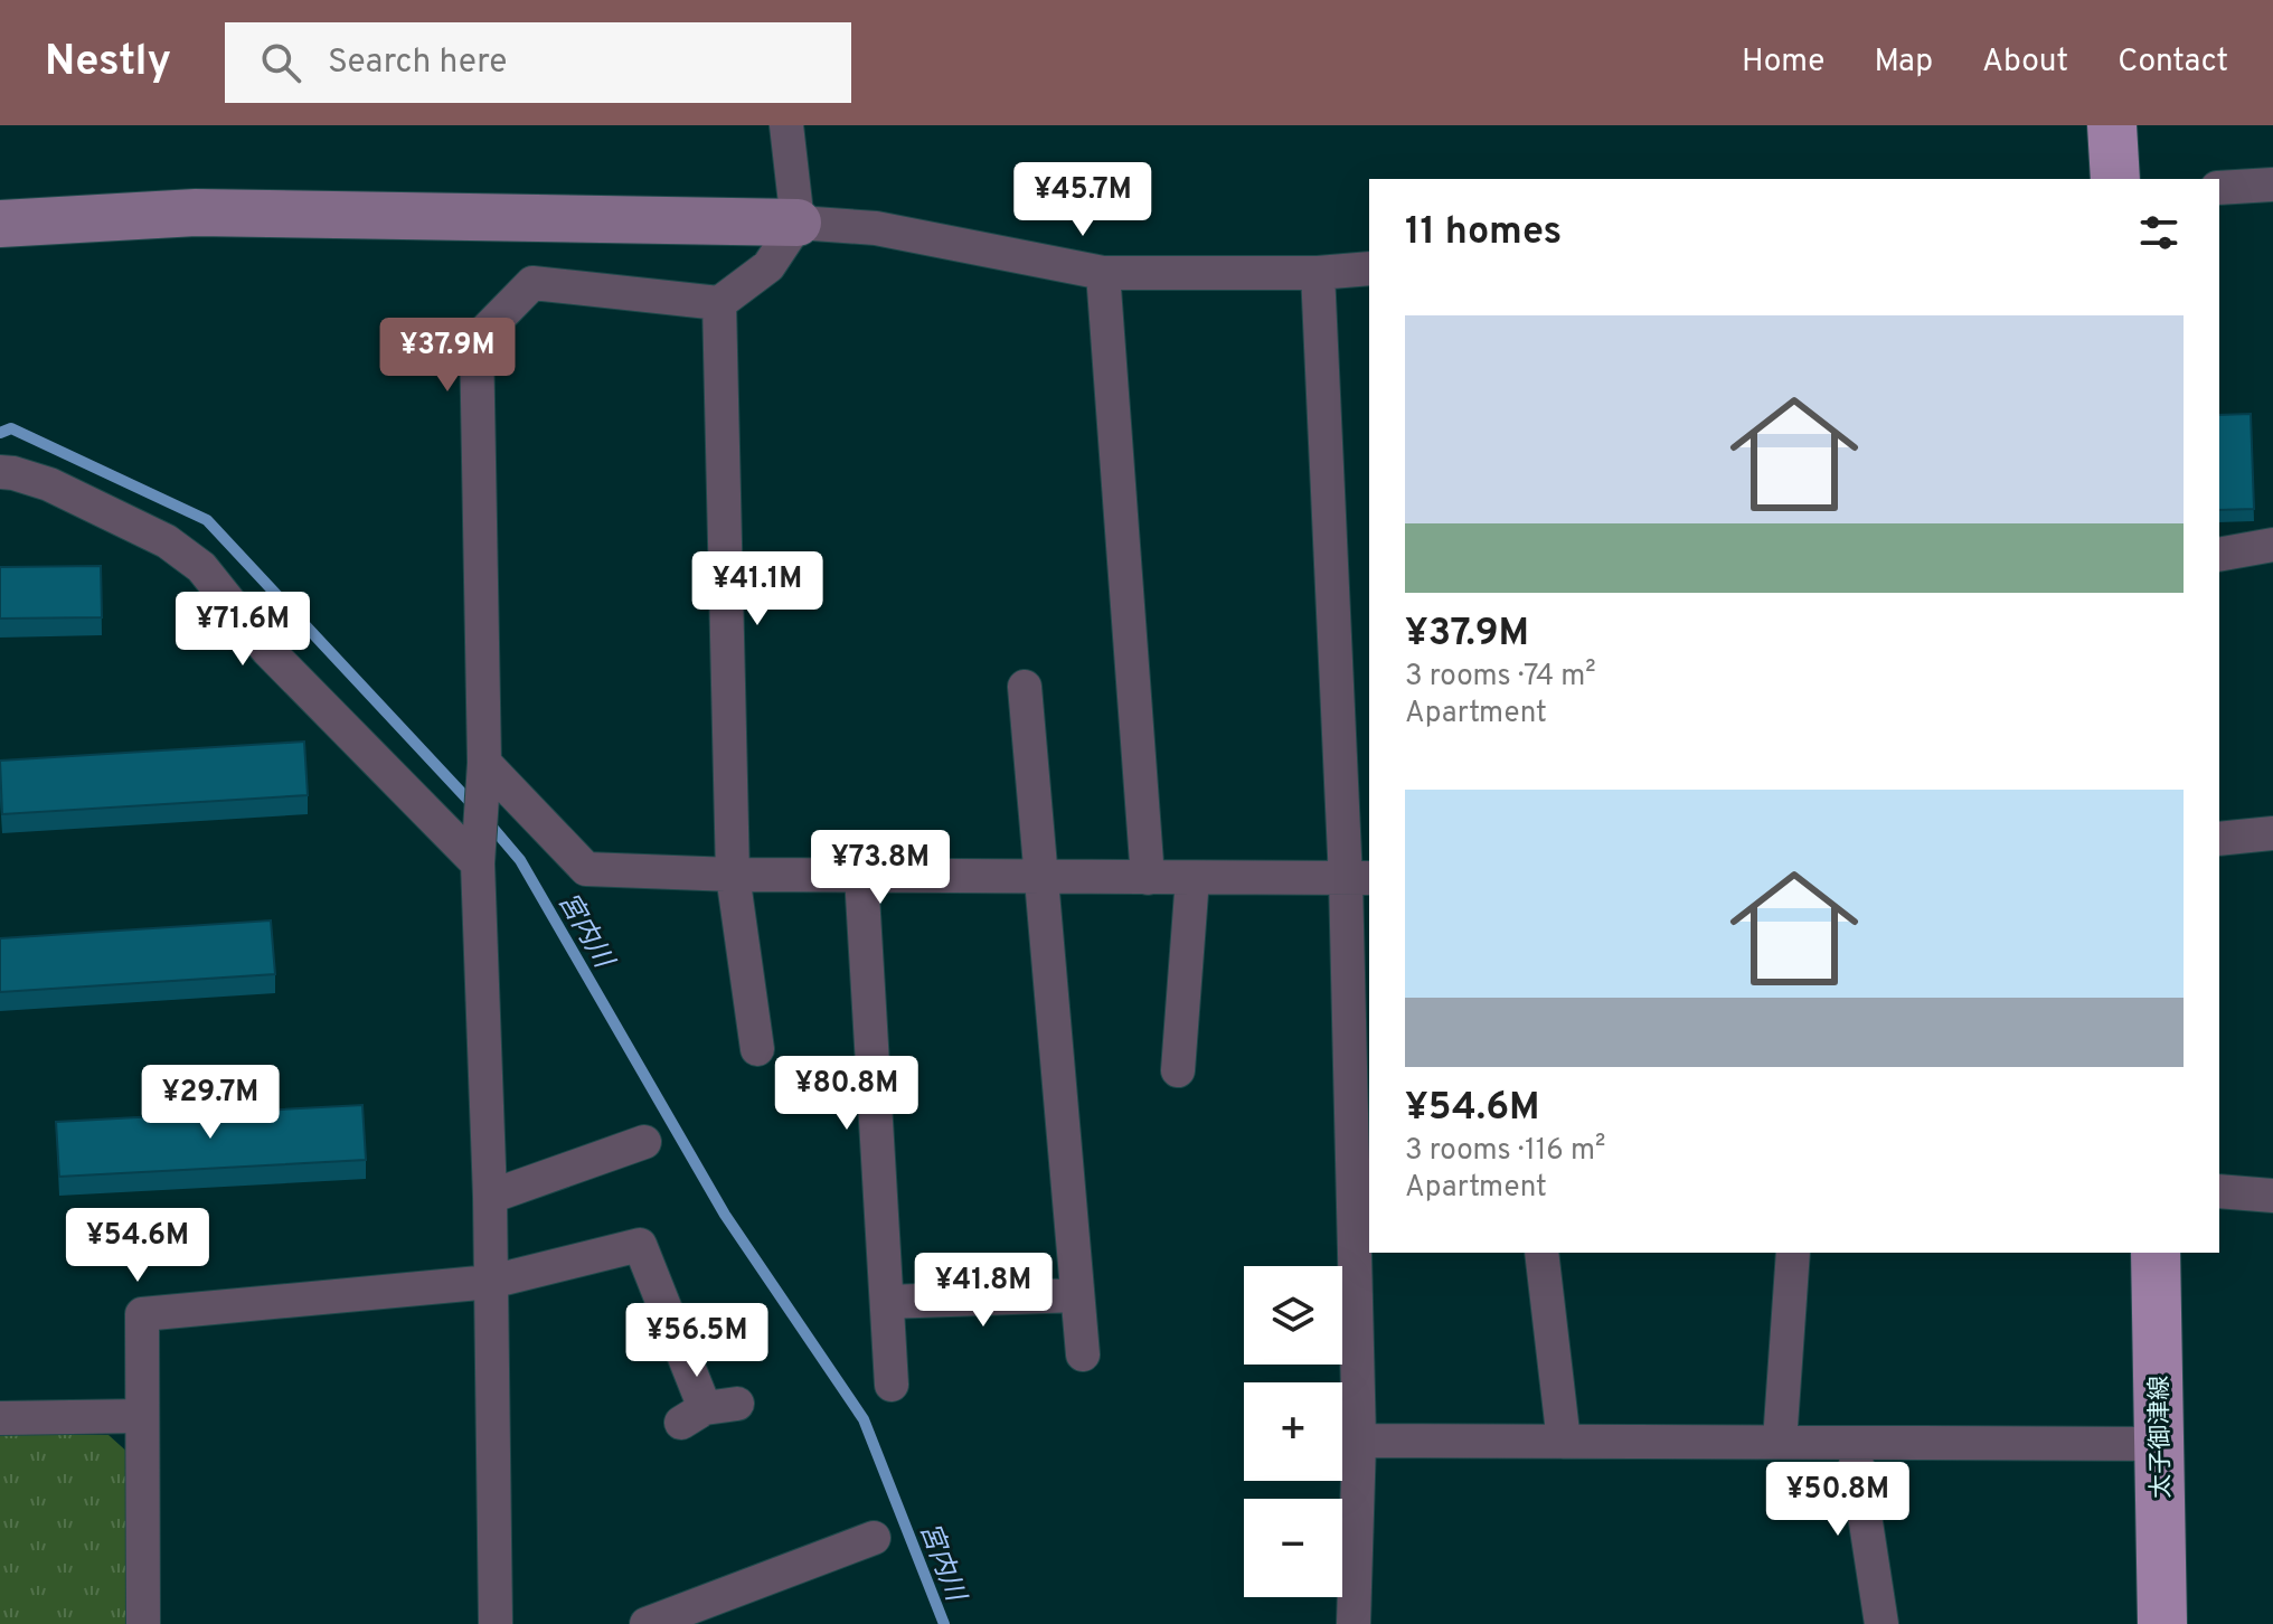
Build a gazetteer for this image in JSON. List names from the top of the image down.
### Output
{
  "streets": {
    "main road": ["太子御津線"]
  },
  "water": ["宮内川"],
  "page": {
    "header": "Nestly",
    "search": "Search here",
    "nav": [
      "Home",
      "Map",
      "About",
      "Contact"
    ],
    "price": [
      "¥45.7M",
      "¥37.9M",
      "¥41.1M",
      "¥71.6M",
      "¥73.8M",
      "¥80.8M",
      "¥29.7M",
      "¥54.6M",
      "¥41.8M",
      "¥56.5M",
      "¥50.8M"
    ],
    "heading": "11 homes",
    "list": [
      {
        "name": "¥37.9M",
        "note": "3 rooms · 74 m² · Apartment"
      },
      {
        "name": "¥54.6M",
        "note": "3 rooms · 116 m² · Apartment"
      }
    ],
    "map_buttons": ["+", "−"]
  }
}
